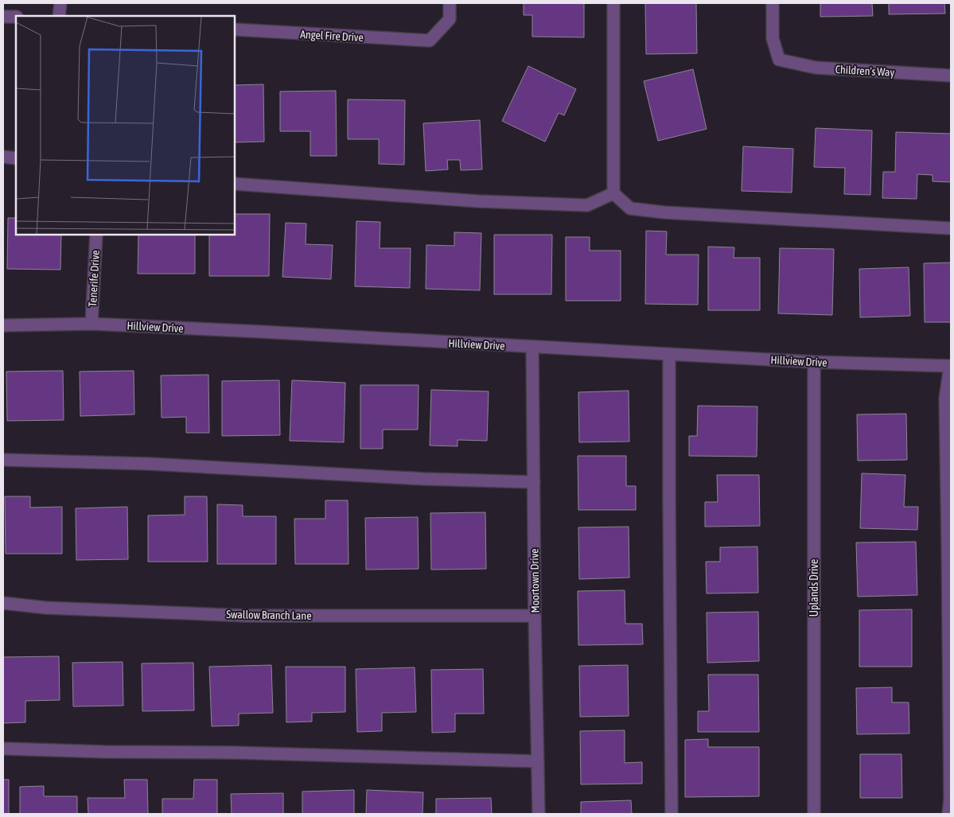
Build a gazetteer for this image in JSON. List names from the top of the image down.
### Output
{
  "streets": {
    "street": [
      "Angel Fire Drive",
      "Children's Way",
      "Tenerife Drive",
      "Hillview Drive",
      "Moortown Drive",
      "Uplands Drive",
      "Swallow Branch Lane"
    ]
  },
  "crossings": [
    ["Tenerife Drive", "Hillview Drive"],
    ["Hillview Drive", "Moortown Drive"],
    ["Hillview Drive", "Uplands Drive"],
    ["Moortown Drive", "Swallow Branch Lane"]
  ]
}
